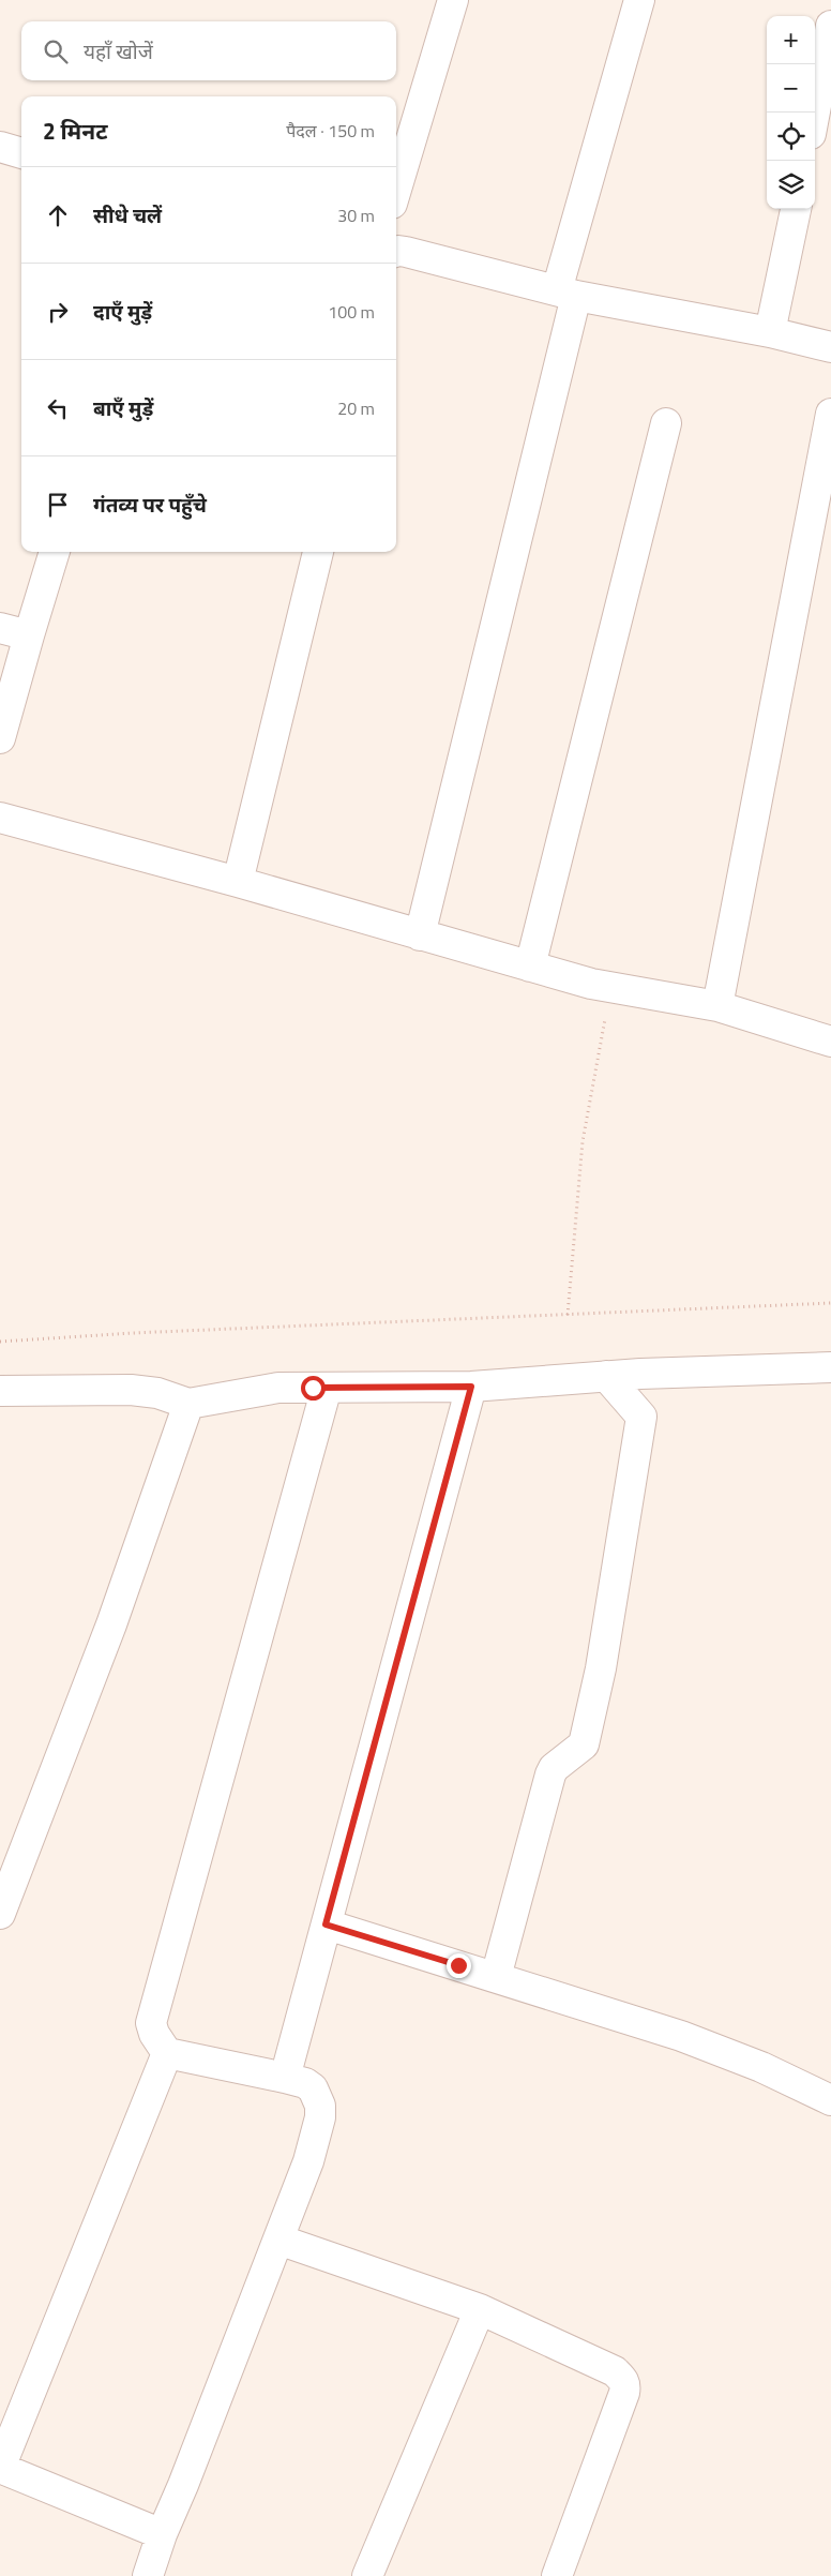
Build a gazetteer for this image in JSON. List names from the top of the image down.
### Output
{
  "page": {
    "map_buttons": ["+", "−"],
    "search": "यहाँ खोजें",
    "heading": ["2 मिनट", "पैदल · 150 m"],
    "list": [
      ["सीधे चलें", "30 m"],
      ["दाएँ मुड़ें", "100 m"],
      ["बाएँ मुड़ें", "20 m"],
      "गंतव्य पर पहुँचे"
    ]
  }
}
